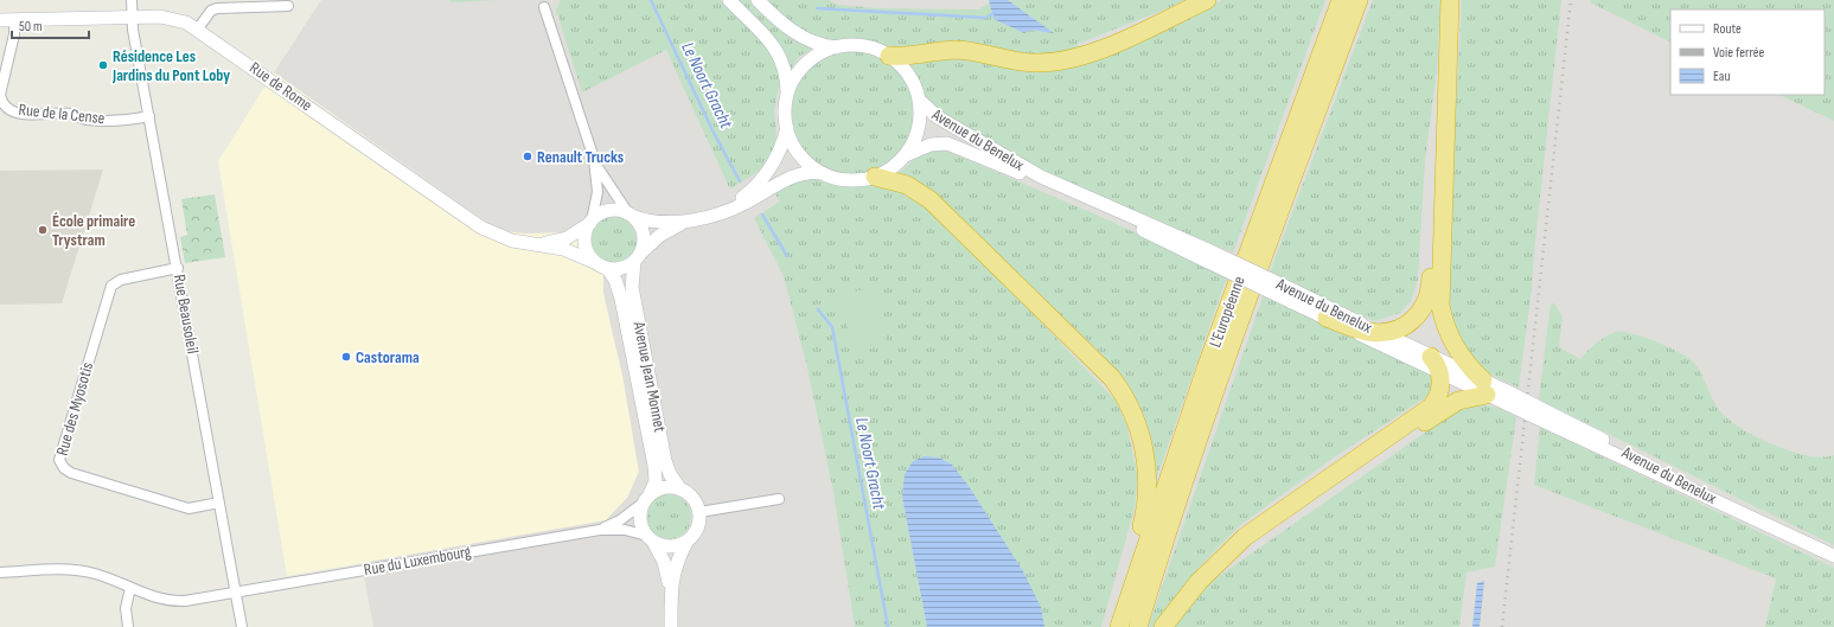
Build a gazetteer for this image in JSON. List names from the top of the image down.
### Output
{
  "streets": {
    "highway": ["L'Européenne"],
    "street": [
      "Rue de Rome",
      "Rue de la Cense",
      "Avenue du Benelux",
      "Rue Beausoleil",
      "Avenue Jean Monnet",
      "Rue des Myosotis",
      "Rue du Luxembourg"
    ]
  },
  "crossings": [
    ["Rue de Rome", "Rue de la Cense"],
    ["Rue de Rome", "Rue Beausoleil"],
    ["Rue de Rome", "Avenue Jean Monnet"],
    ["Rue de la Cense", "Rue Beausoleil"],
    ["Rue Beausoleil", "Rue des Myosotis"],
    ["Rue Beausoleil", "Rue du Luxembourg"],
    ["Avenue Jean Monnet", "Rue du Luxembourg"]
  ],
  "water": ["Le Noort Gracht"],
  "places": [
    "Résidence Les Jardins du Pont Loby",
    "Renault Trucks",
    "École primaire Trystram",
    "Castorama"
  ],
  "legend": ["Route", "Voie ferrée", "Eau"],
  "scale_bar": "50 m"
}
